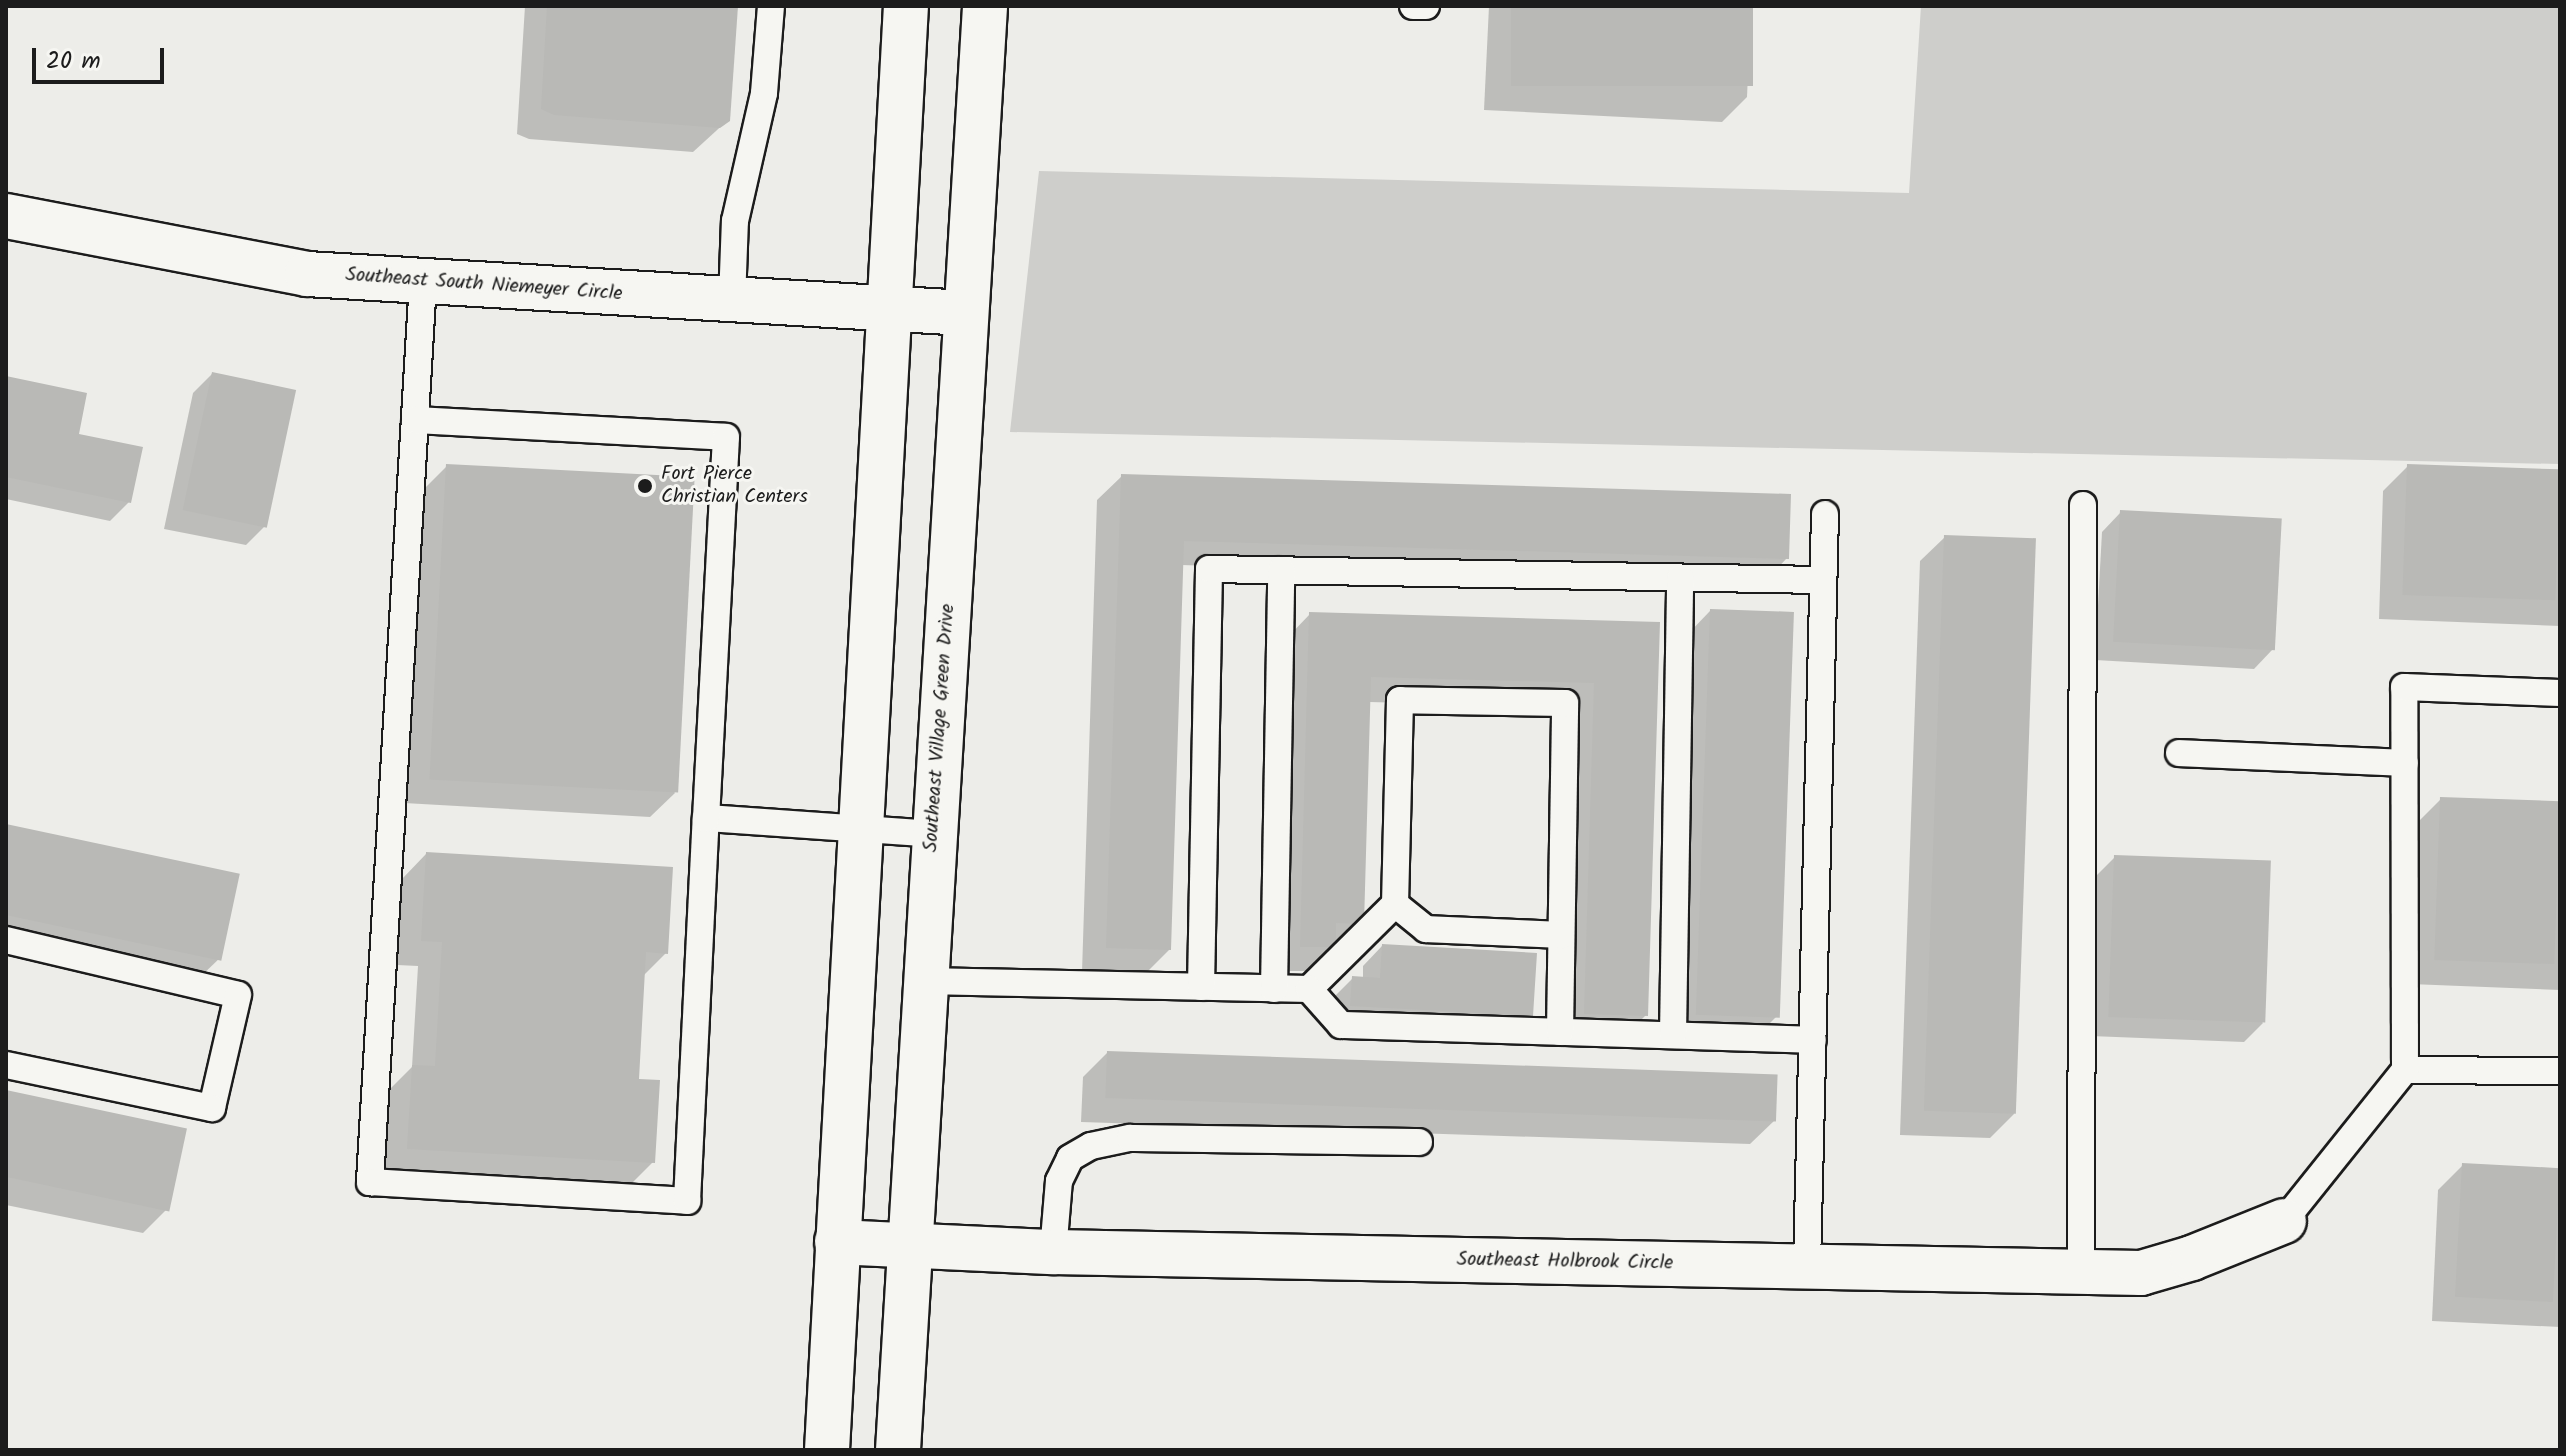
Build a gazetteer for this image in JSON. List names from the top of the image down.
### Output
{
  "streets": {
    "street": ["Southeast South Niemeyer Circle", "Southeast Village Green Drive", "Southeast Holbrook Circle"]
  },
  "crossings": [
    ["Southeast South Niemeyer Circle", "Southeast Village Green Drive"],
    ["Southeast Village Green Drive", "Southeast Holbrook Circle"]
  ],
  "places": ["Fort Pierce Christian Centers"],
  "scale_bar": "20 m"
}
